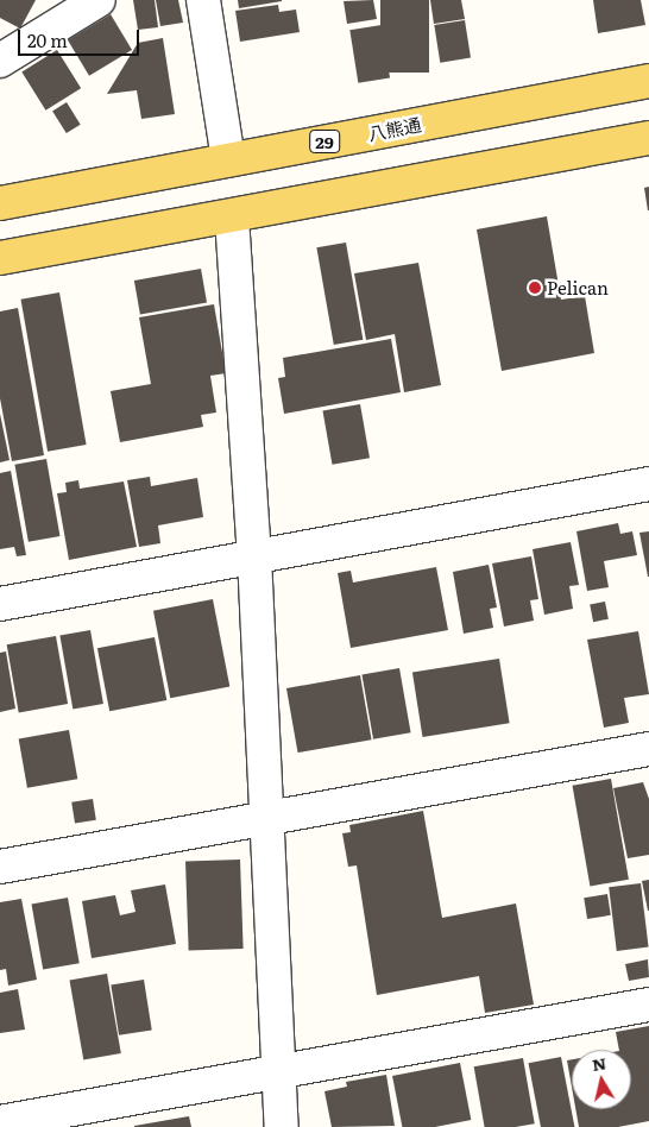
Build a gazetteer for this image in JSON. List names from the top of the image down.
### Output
{
  "streets": {
    "main road": ["八熊通", "29"]
  },
  "places": ["Pelican"],
  "scale_bar": "20 m",
  "north": "top"
}
